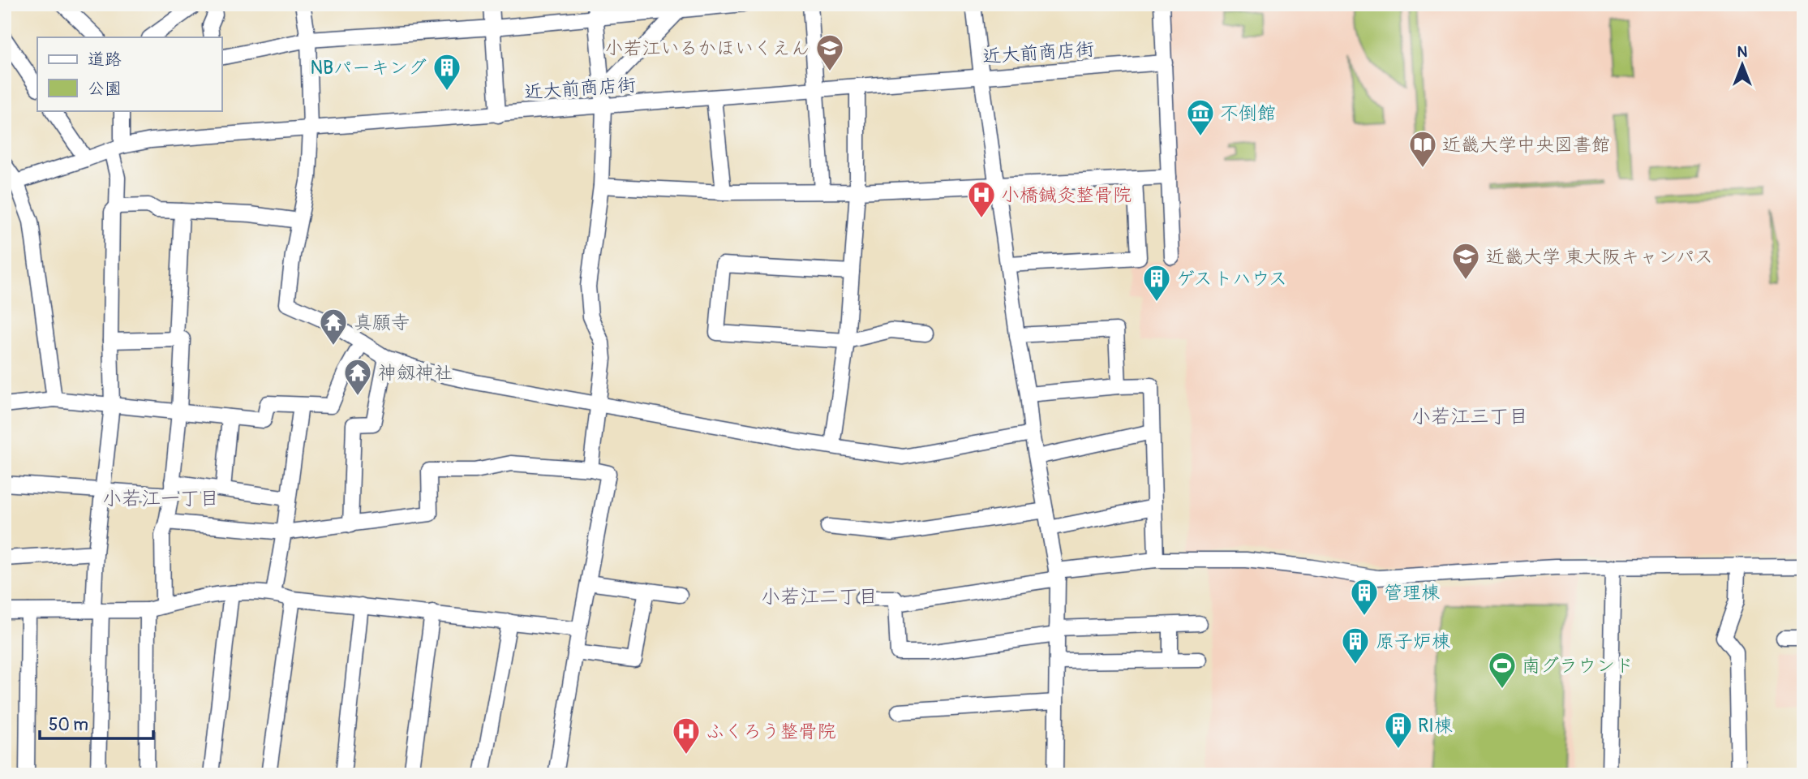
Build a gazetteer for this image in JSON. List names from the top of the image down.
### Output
{
  "streets": {
    "street": ["近大前商店街"]
  },
  "districts": ["小若江三丁目", "小若江一丁目", "小若江二丁目"],
  "places": {
    "school or university": ["小若江いるかほいくえん", "近畿大学 東大阪キャンパス"],
    "building": [
      "NBパーキング",
      "ゲストハウス",
      "管理棟",
      "原子炉棟",
      "RI棟"
    ],
    "museum": ["不倒館"],
    "library": ["近畿大学中央図書館"],
    "hospital": ["小橋鍼灸整骨院", "ふくろう整骨院"],
    "temple": ["真願寺", "神劔神社"],
    "sports": ["南グラウンド"]
  },
  "legend": ["道路", "公園"],
  "scale_bar": "50 m",
  "north": "top"
}
